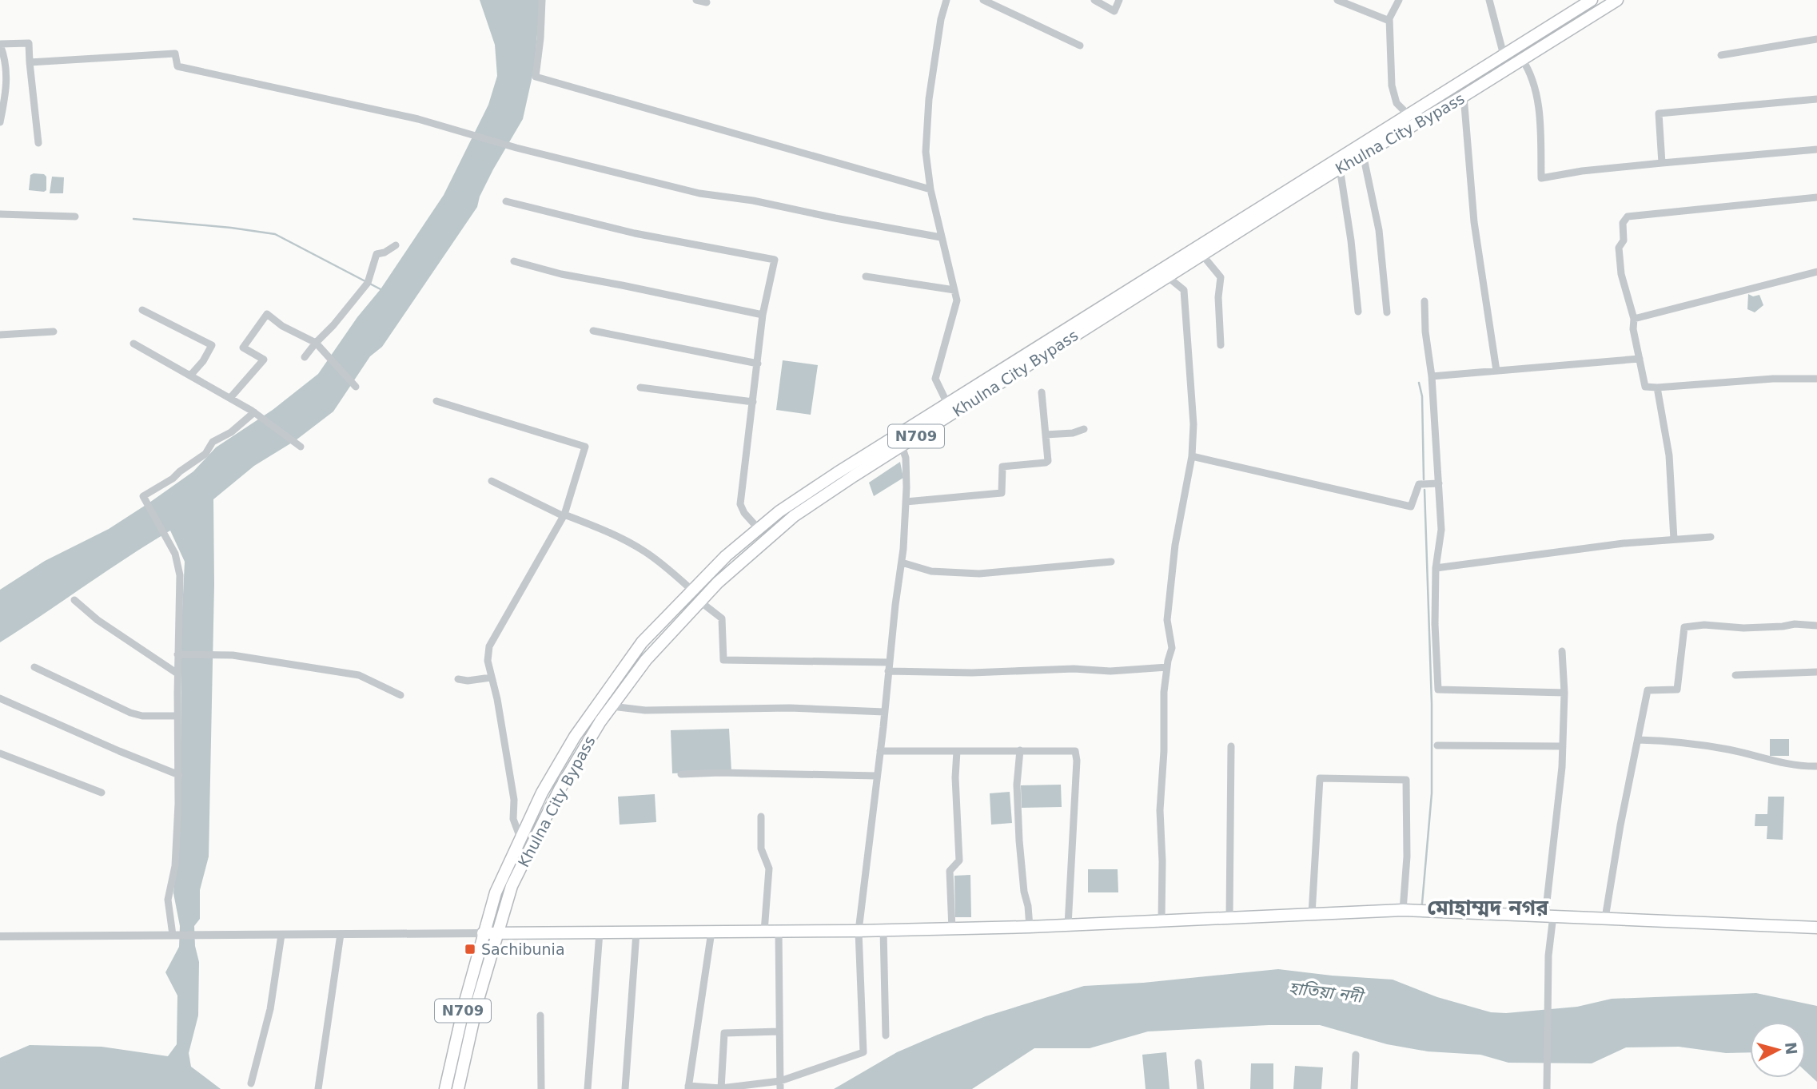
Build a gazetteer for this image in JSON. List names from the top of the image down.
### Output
{
  "streets": {
    "main road": ["Khulna City Bypass", "N709"]
  },
  "districts": ["মোহাম্মদ নগর"],
  "water": ["হাতিয়া নদী"],
  "places": {
    "transit": ["Sachibunia"]
  },
  "north": "right"
}
